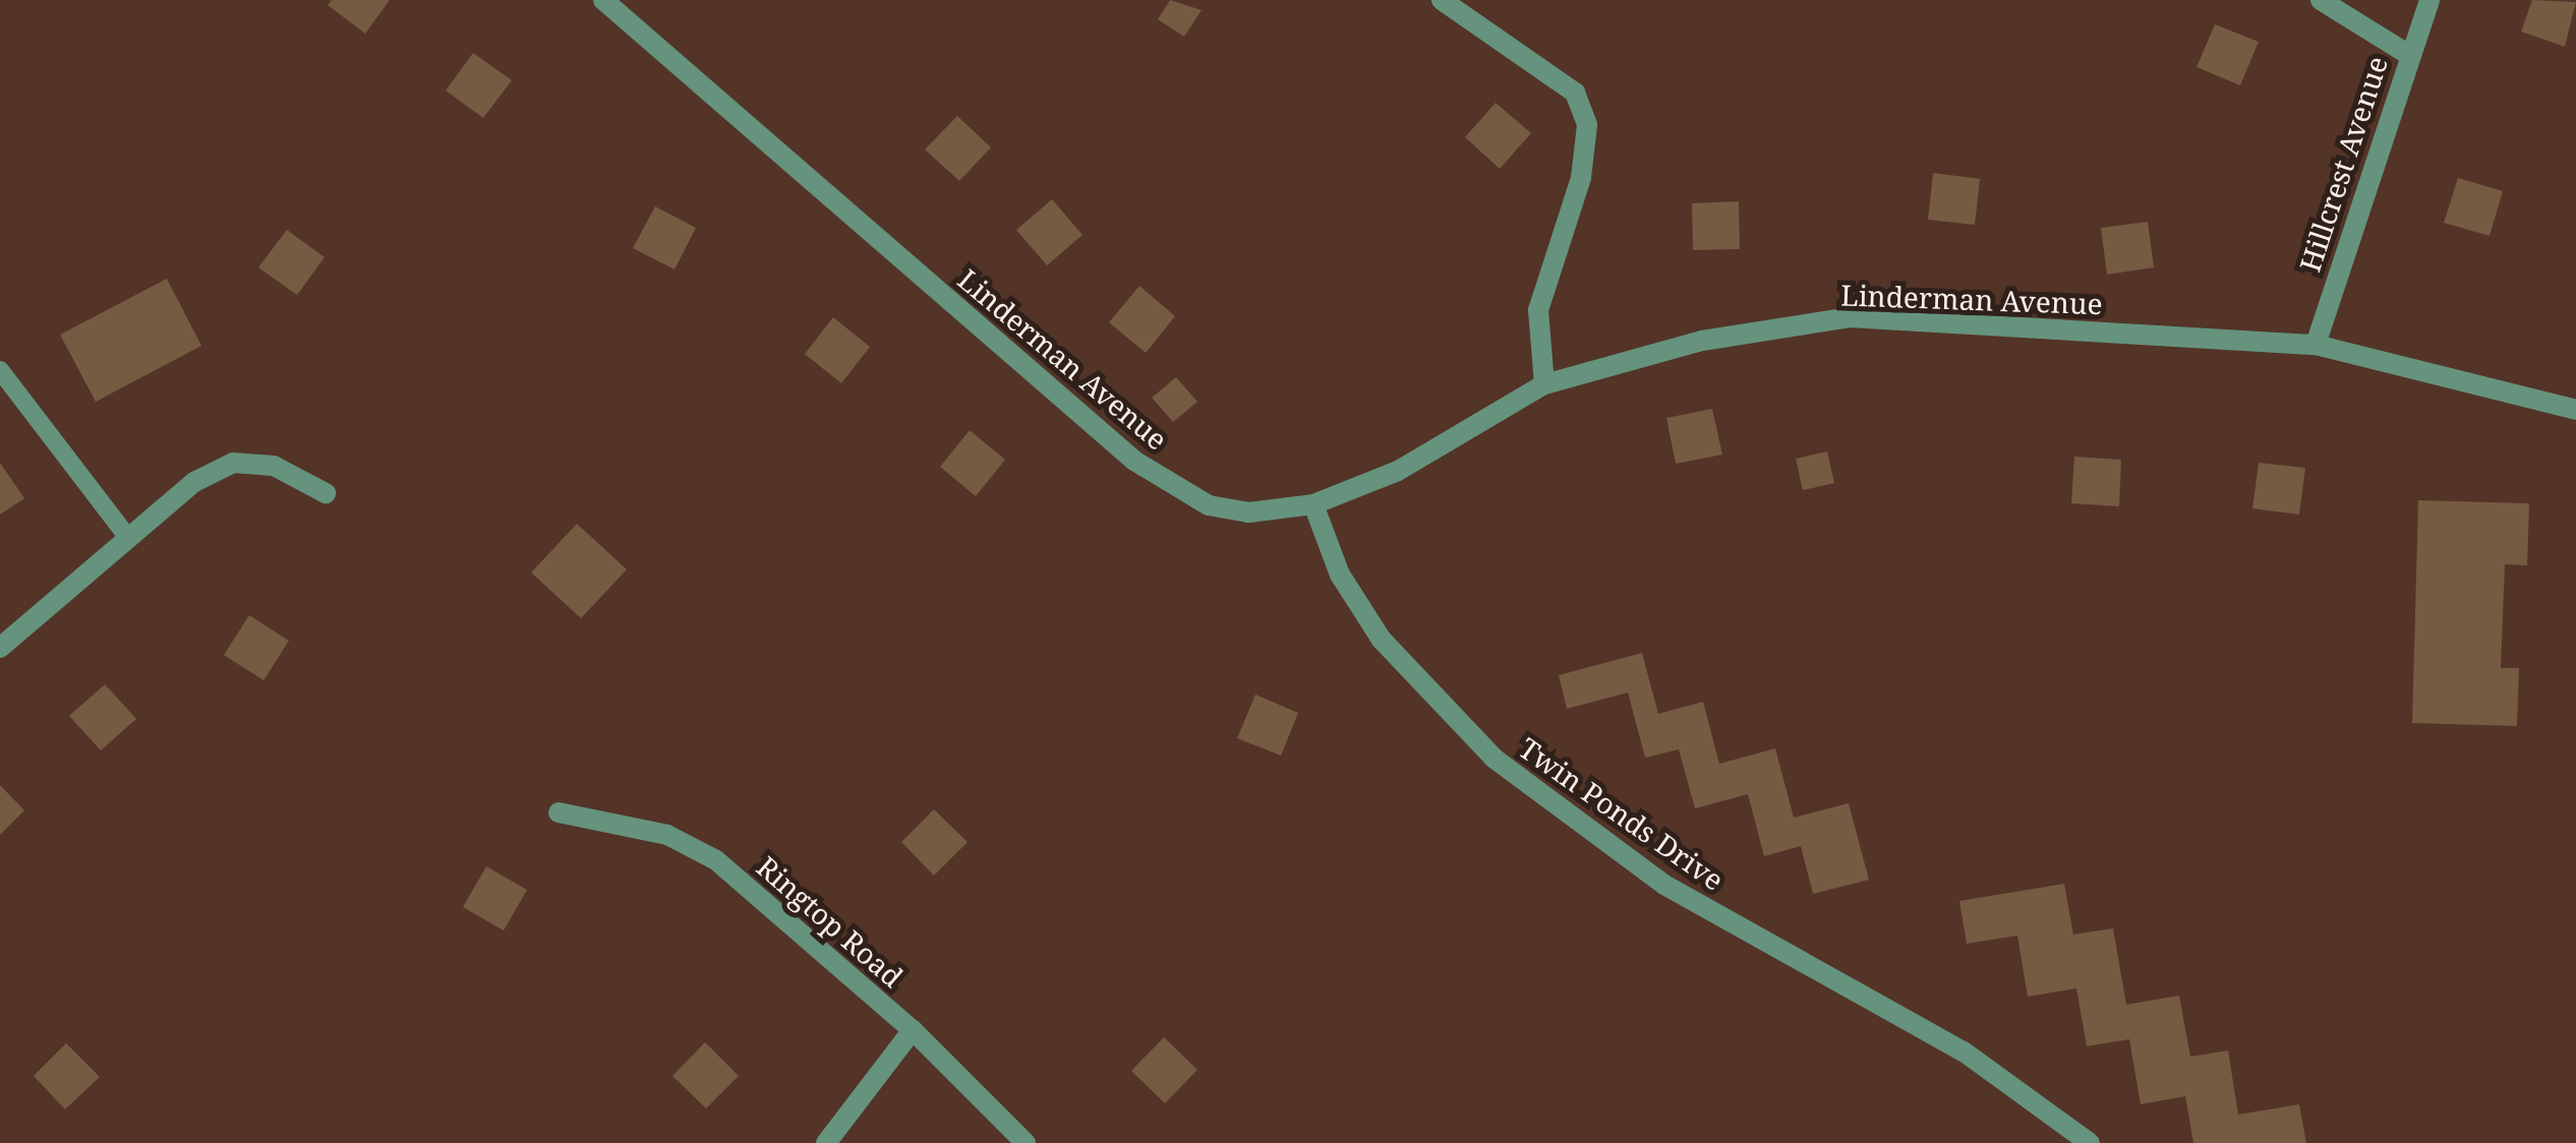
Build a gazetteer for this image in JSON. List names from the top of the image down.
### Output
{
  "streets": {
    "street": [
      "Hillcrest Avenue",
      "Linderman Avenue",
      "Twin Ponds Drive",
      "Ringtop Road"
    ]
  },
  "crossings": [
    ["Hillcrest Avenue", "Linderman Avenue"],
    ["Linderman Avenue", "Twin Ponds Drive"]
  ]
}
